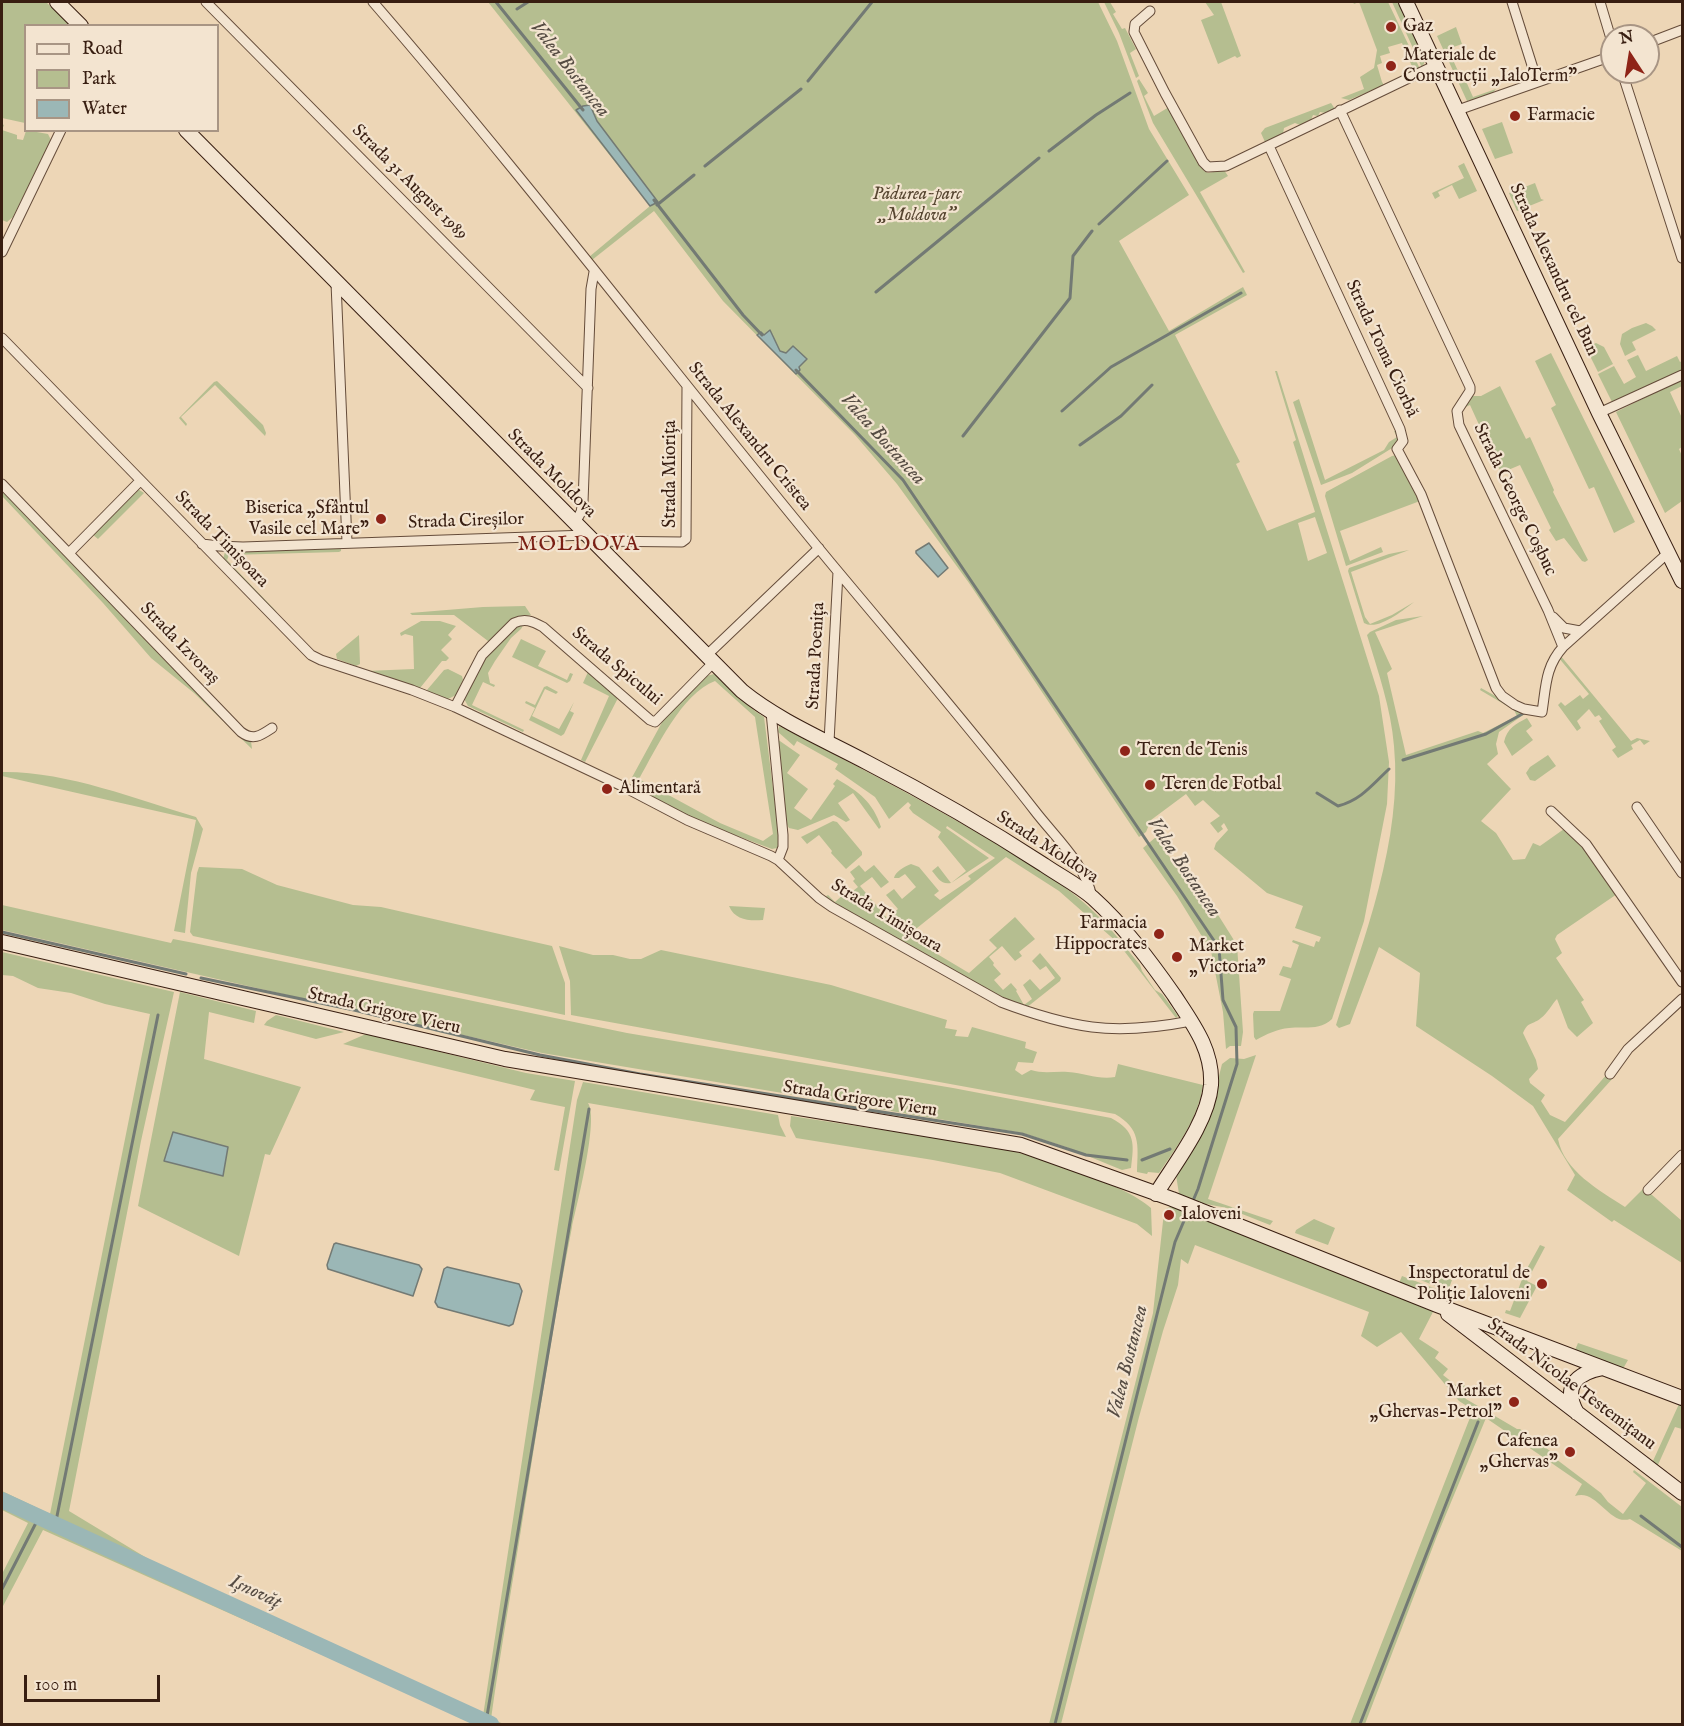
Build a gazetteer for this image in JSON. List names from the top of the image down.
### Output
{
  "streets": {
    "main road": [
      "Strada Alexandru cel Bun",
      "Strada Moldova",
      "Strada Grigore Vieru",
      "Strada Nicolae Testemițanu"
    ],
    "street": [
      "Strada 31 August 1989",
      "Strada Toma Ciorbă",
      "Strada Alexandru Cristea",
      "Strada Miorița",
      "Strada George Coșbuc",
      "Strada Cireșilor",
      "Strada Timișoara",
      "Strada Izvoraș",
      "Strada Poenița",
      "Strada Spicului"
    ]
  },
  "crossings": [
    ["Strada Toma Ciorbă", "Strada George Coșbuc"],
    ["Strada Alexandru Cristea", "Strada Moldova"],
    ["Strada Alexandru Cristea", "Strada Miorița"],
    ["Strada Alexandru Cristea", "Strada Poenița"],
    ["Strada Moldova", "Strada Miorița"],
    ["Strada Moldova", "Strada Cireșilor"],
    ["Strada Moldova", "Strada Timișoara"],
    ["Strada Moldova", "Strada Poenița"],
    ["Strada Moldova", "Strada Spicului"],
    ["Strada Moldova", "Strada Grigore Vieru"],
    ["Strada Miorița", "Strada Cireșilor"],
    ["Strada Cireșilor", "Strada Timișoara"],
    ["Strada Timișoara", "Strada Spicului"],
    ["Strada Grigore Vieru", "Strada Nicolae Testemițanu"]
  ],
  "districts": ["MOLDOVA"],
  "water": ["Valea Bostancea", "Ișnovăț"],
  "parks": ["Pădurea-parc „Moldova”"],
  "places": [
    "Gaz",
    "Materiale de Construcții „IaloTerm”",
    "Farmacie",
    "Biserica „Sfântul Vasile cel Mare”",
    "Teren de Tenis",
    "Teren de Fotbal",
    "Alimentară",
    "Farmacia Hippocrates",
    "Market „Victoria”",
    "Ialoveni",
    "Inspectoratul de Poliție Ialoveni",
    "Market „Ghervas-Petrol”",
    "Cafenea „Ghervas”"
  ],
  "legend": ["Road", "Park", "Water"],
  "scale_bar": "100 m",
  "north": "top"
}
